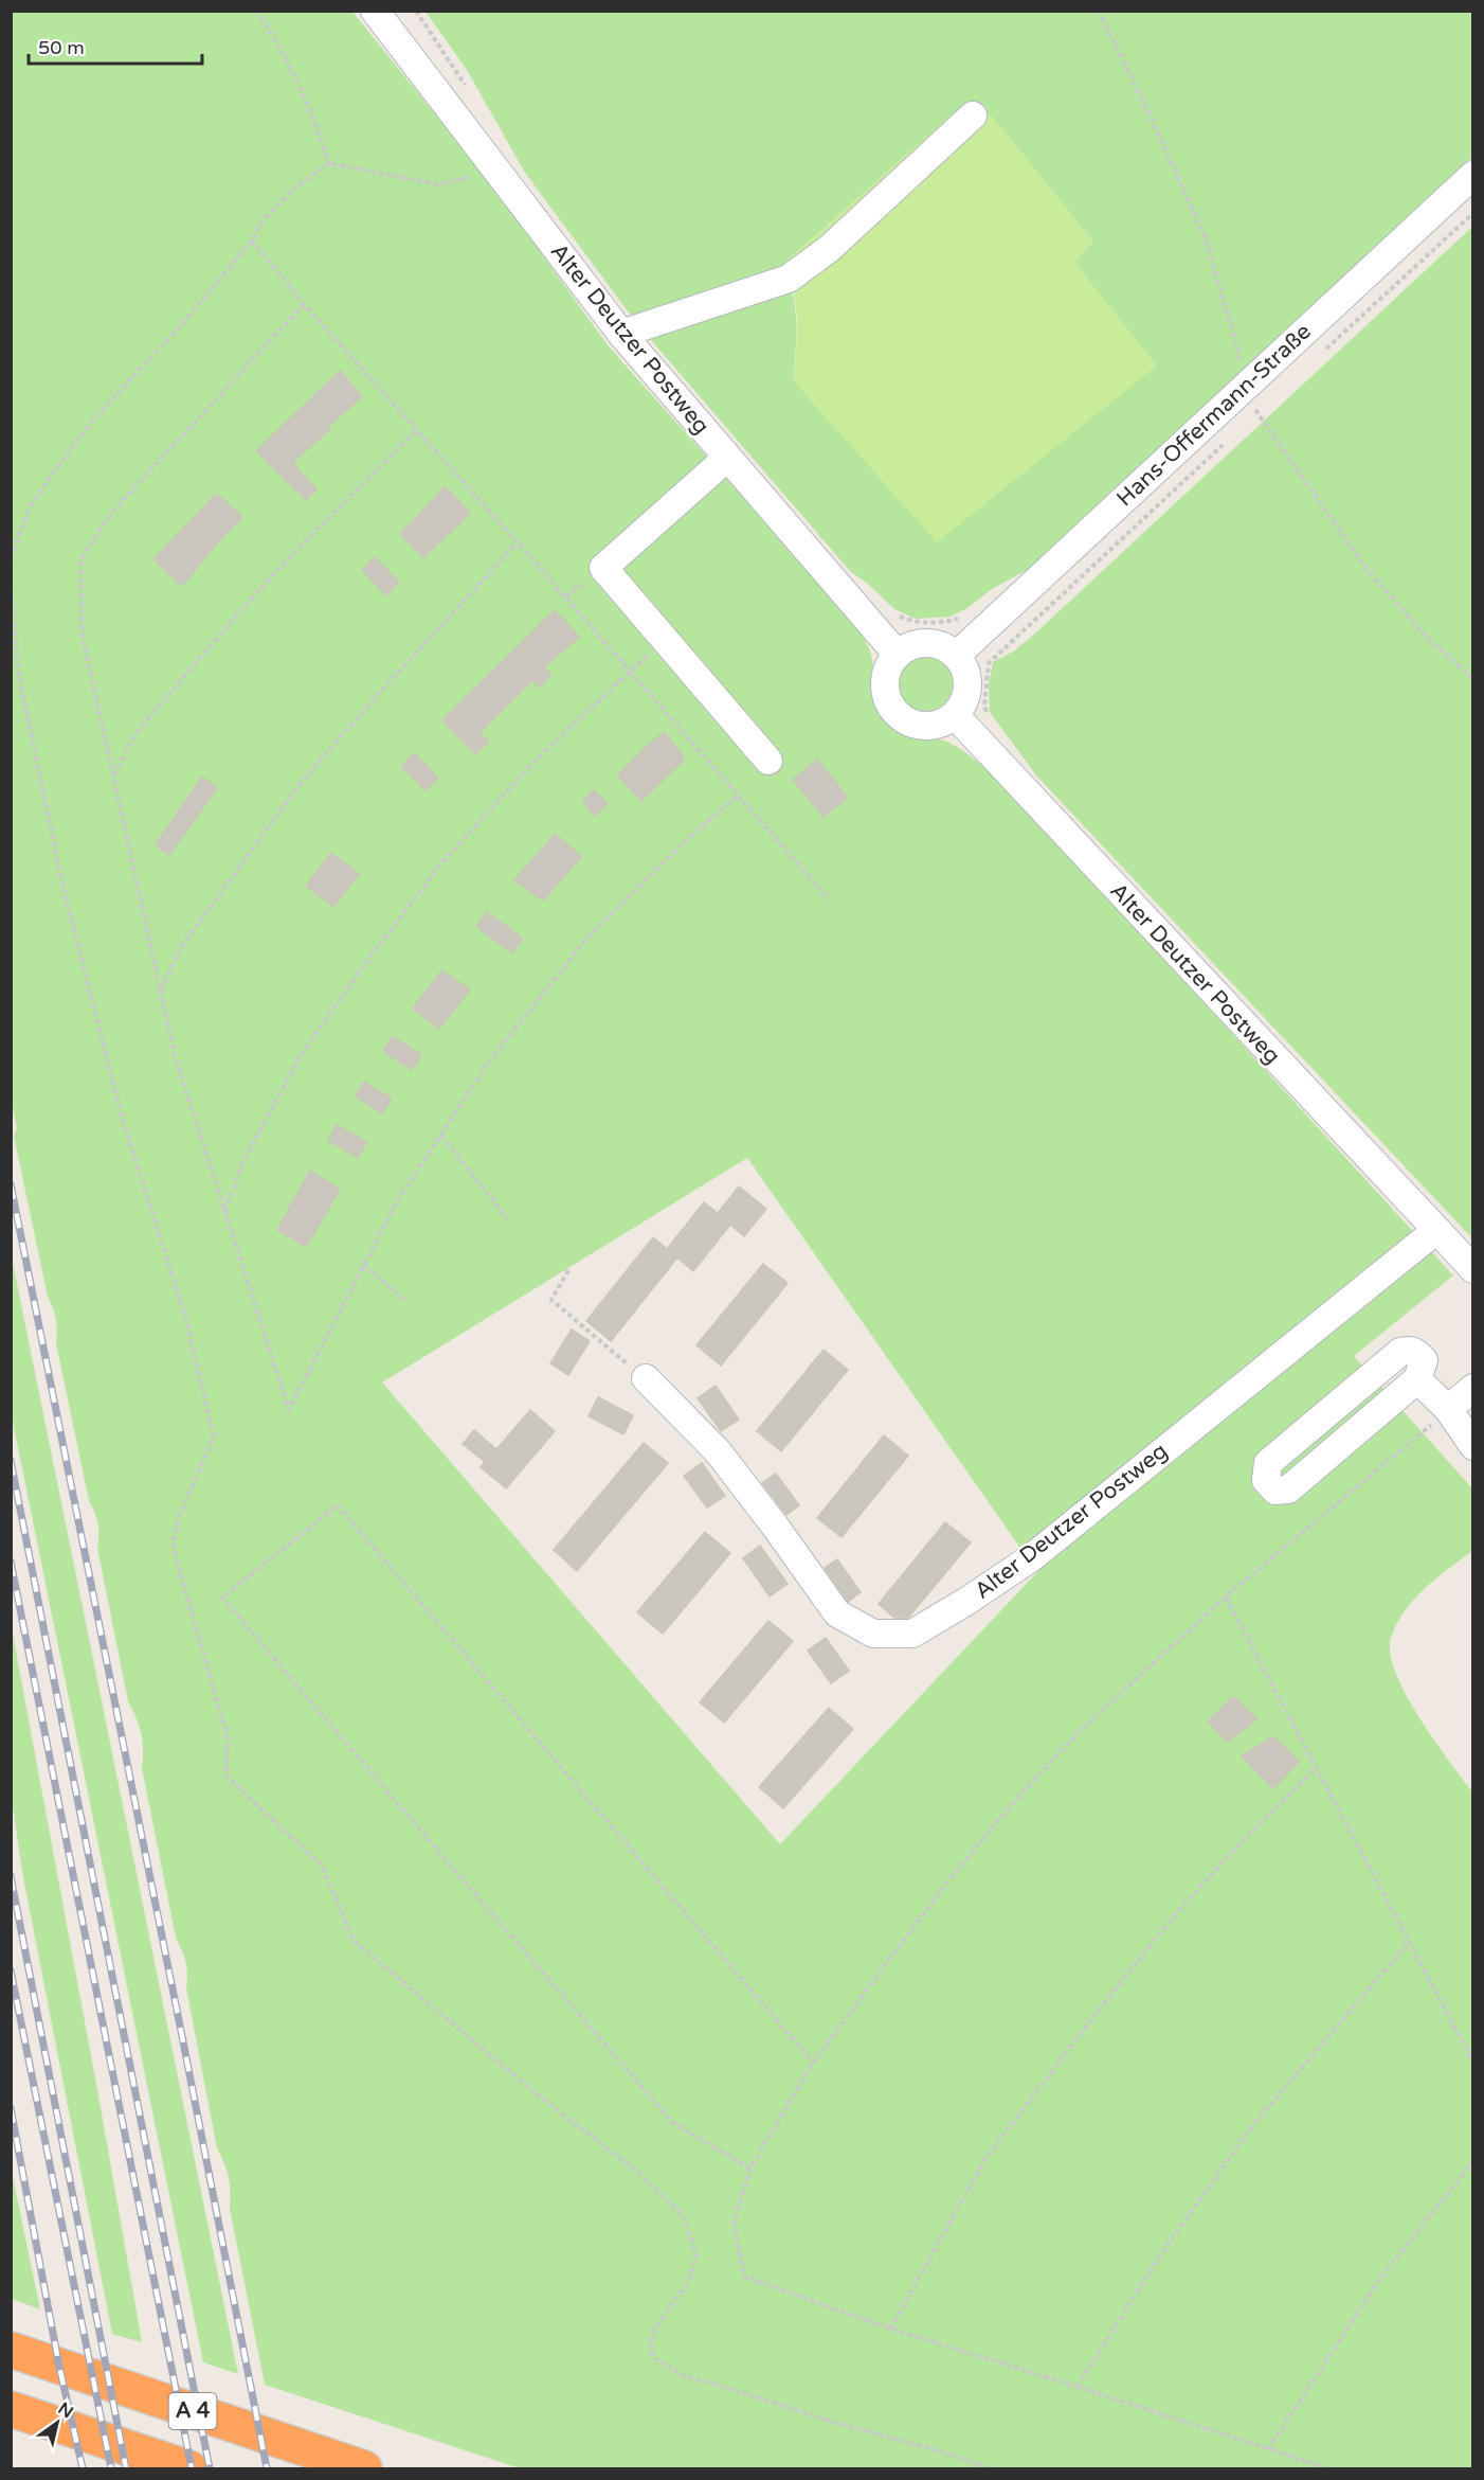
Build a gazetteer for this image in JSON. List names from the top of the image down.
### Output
{
  "streets": {
    "highway": ["A 4"],
    "street": ["Alter Deutzer Postweg", "Hans-Offermann-Straße"]
  },
  "crossings": [
    ["Alter Deutzer Postweg", "Hans-Offermann-Straße"]
  ],
  "scale_bar": "50 m",
  "north": "top right"
}
